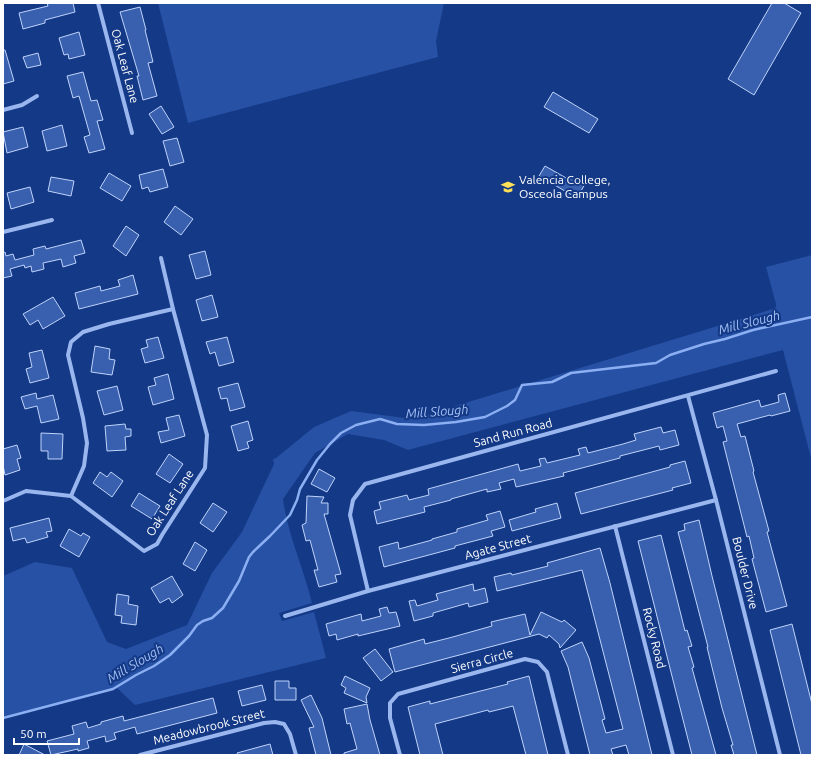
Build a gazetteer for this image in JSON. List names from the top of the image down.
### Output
{
  "streets": {
    "street": [
      "Oak Leaf Lane",
      "Sand Run Road",
      "Agate Street",
      "Boulder Drive",
      "Rocky Road",
      "Sierra Circle",
      "Meadowbrook Street"
    ]
  },
  "crossings": [
    ["Sand Run Road", "Agate Street"],
    ["Sand Run Road", "Boulder Drive"],
    ["Agate Street", "Boulder Drive"],
    ["Agate Street", "Rocky Road"]
  ],
  "water": ["Mill Slough"],
  "places": {
    "school or university": ["Valencia College, Osceola Campus"]
  },
  "scale_bar": "50 m"
}
